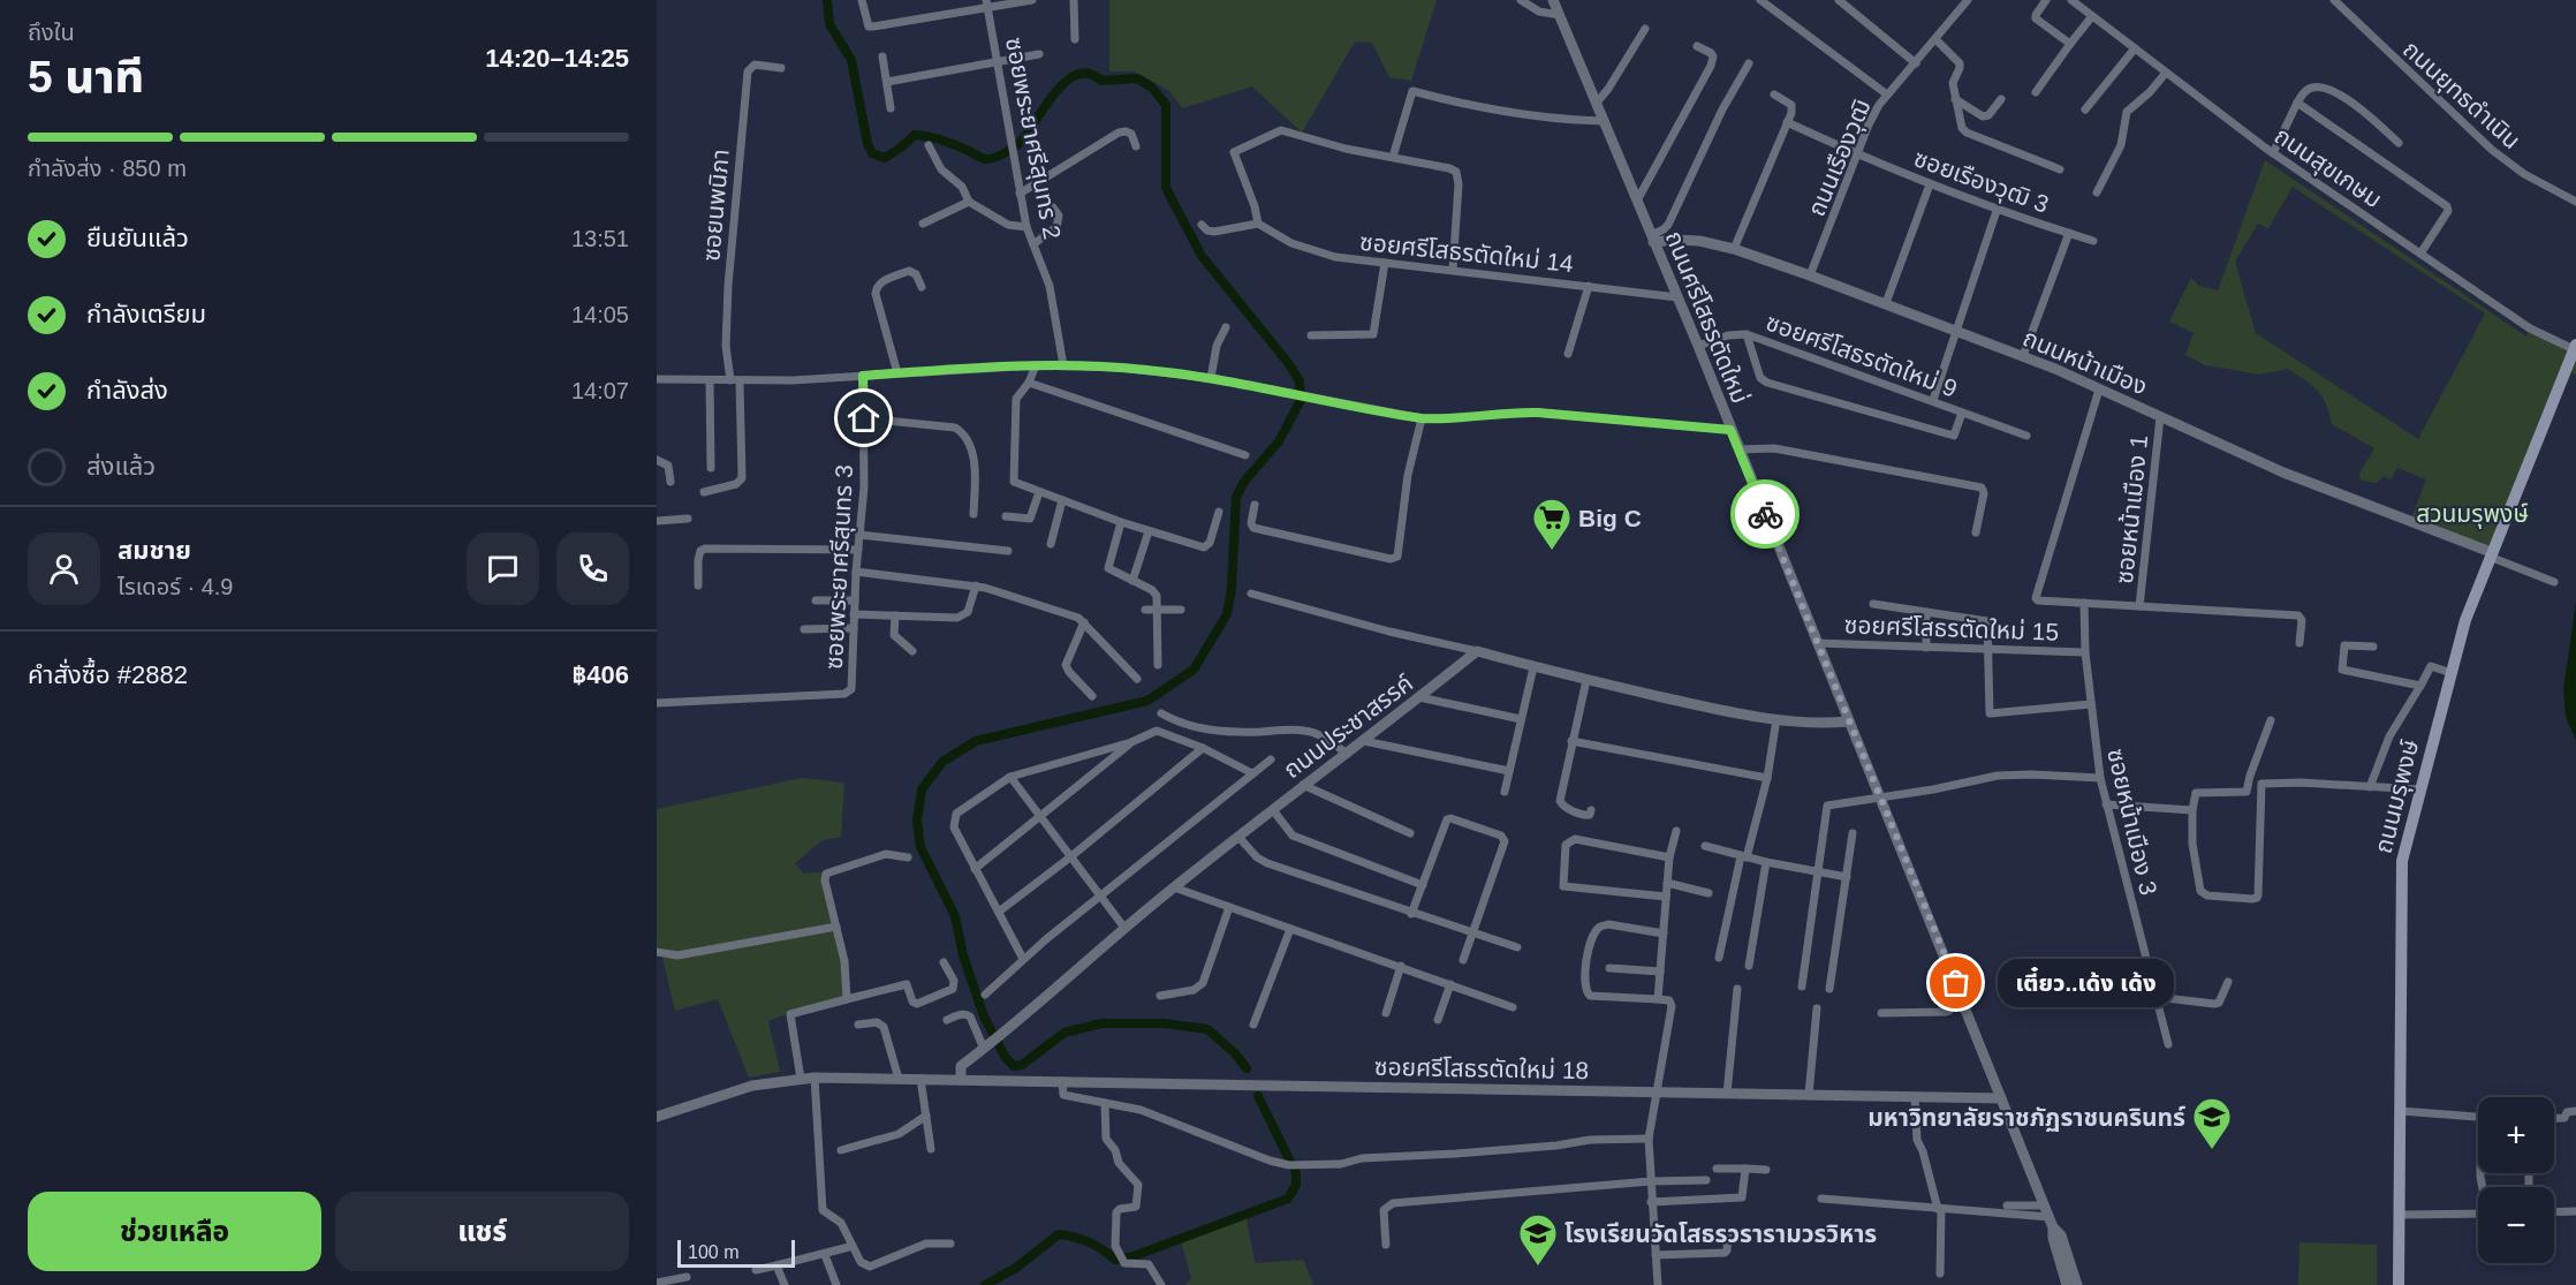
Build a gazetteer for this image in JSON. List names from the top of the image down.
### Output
{
  "streets": {
    "main road": ["ถนนมรุพงษ์"],
    "street": [
      "ถนนยุทธดำเนิน",
      "ซอยพระยาศรีสุนทร 2",
      "ถนนเรืองวุฒิ",
      "ถนนสุขเกษม",
      "ซอยเรืองวุฒิ 3",
      "ซอยนพนิภา",
      "ซอยศรีโสธรตัดใหม่ 14",
      "ถนนศรีโสธรตัดใหม่",
      "ซอยศรีโสธรตัดใหม่ 9",
      "ถนนหน้าเมือง",
      "ซอยหน้าเมือง 1",
      "ซอยพระยาศรีสุนทร 3",
      "ซอยศรีโสธรตัดใหม่ 15",
      "ถนนประชาสรรค์",
      "ซอยหน้าเมือง 3",
      "ซอยศรีโสธรตัดใหม่ 18"
    ]
  },
  "crossings": [
    ["ถนนเรืองวุฒิ", "ซอยเรืองวุฒิ 3"],
    ["ถนนเรืองวุฒิ", "ถนนหน้าเมือง"],
    ["ถนนสุขเกษม", "ถนนมรุพงษ์"],
    ["ซอยศรีโสธรตัดใหม่ 14", "ถนนศรีโสธรตัดใหม่"],
    ["ถนนศรีโสธรตัดใหม่", "ซอยศรีโสธรตัดใหม่ 9"],
    ["ถนนศรีโสธรตัดใหม่", "ถนนหน้าเมือง"],
    ["ถนนศรีโสธรตัดใหม่", "ซอยศรีโสธรตัดใหม่ 15"],
    ["ถนนศรีโสธรตัดใหม่", "ซอยศรีโสธรตัดใหม่ 18"],
    ["ถนนหน้าเมือง", "ซอยหน้าเมือง 1"],
    ["ถนนหน้าเมือง", "ถนนมรุพงษ์"],
    ["ซอยศรีโสธรตัดใหม่ 15", "ซอยหน้าเมือง 3"],
    ["ถนนประชาสรรค์", "ซอยศรีโสธรตัดใหม่ 18"]
  ],
  "parks": ["สวนมรุพงษ์"],
  "places": {
    "supermarket": ["Big C"],
    "other": ["เตี๋ยว..เด้ง เด้ง"],
    "school or university": ["มหาวิทยาลัยราชภัฏราชนครินทร์", "โรงเรียนวัดโสธรวรารามวรวิหาร"]
  },
  "scale_bar": "100 m",
  "page": {
    "heading": ["5 นาที", "ถึงใน", "14:20–14:25"],
    "panel": [
      "สมชาย",
      "ไรเดอร์ · 4.9",
      "คำสั่งซื้อ #2882",
      "฿406"
    ],
    "bar": "กำลังส่ง · 850 m",
    "list": [
      ["ยืนยันแล้ว", "13:51"],
      ["กำลังเตรียม", "14:05"],
      ["กำลังส่ง", "14:07"],
      "ส่งแล้ว"
    ],
    "bubble": "เตี๋ยว..เด้ง เด้ง",
    "map_buttons": ["+", "−"],
    "buttons": ["ช่วยเหลือ", "แชร์"],
    "scale": "100 m"
  }
}
